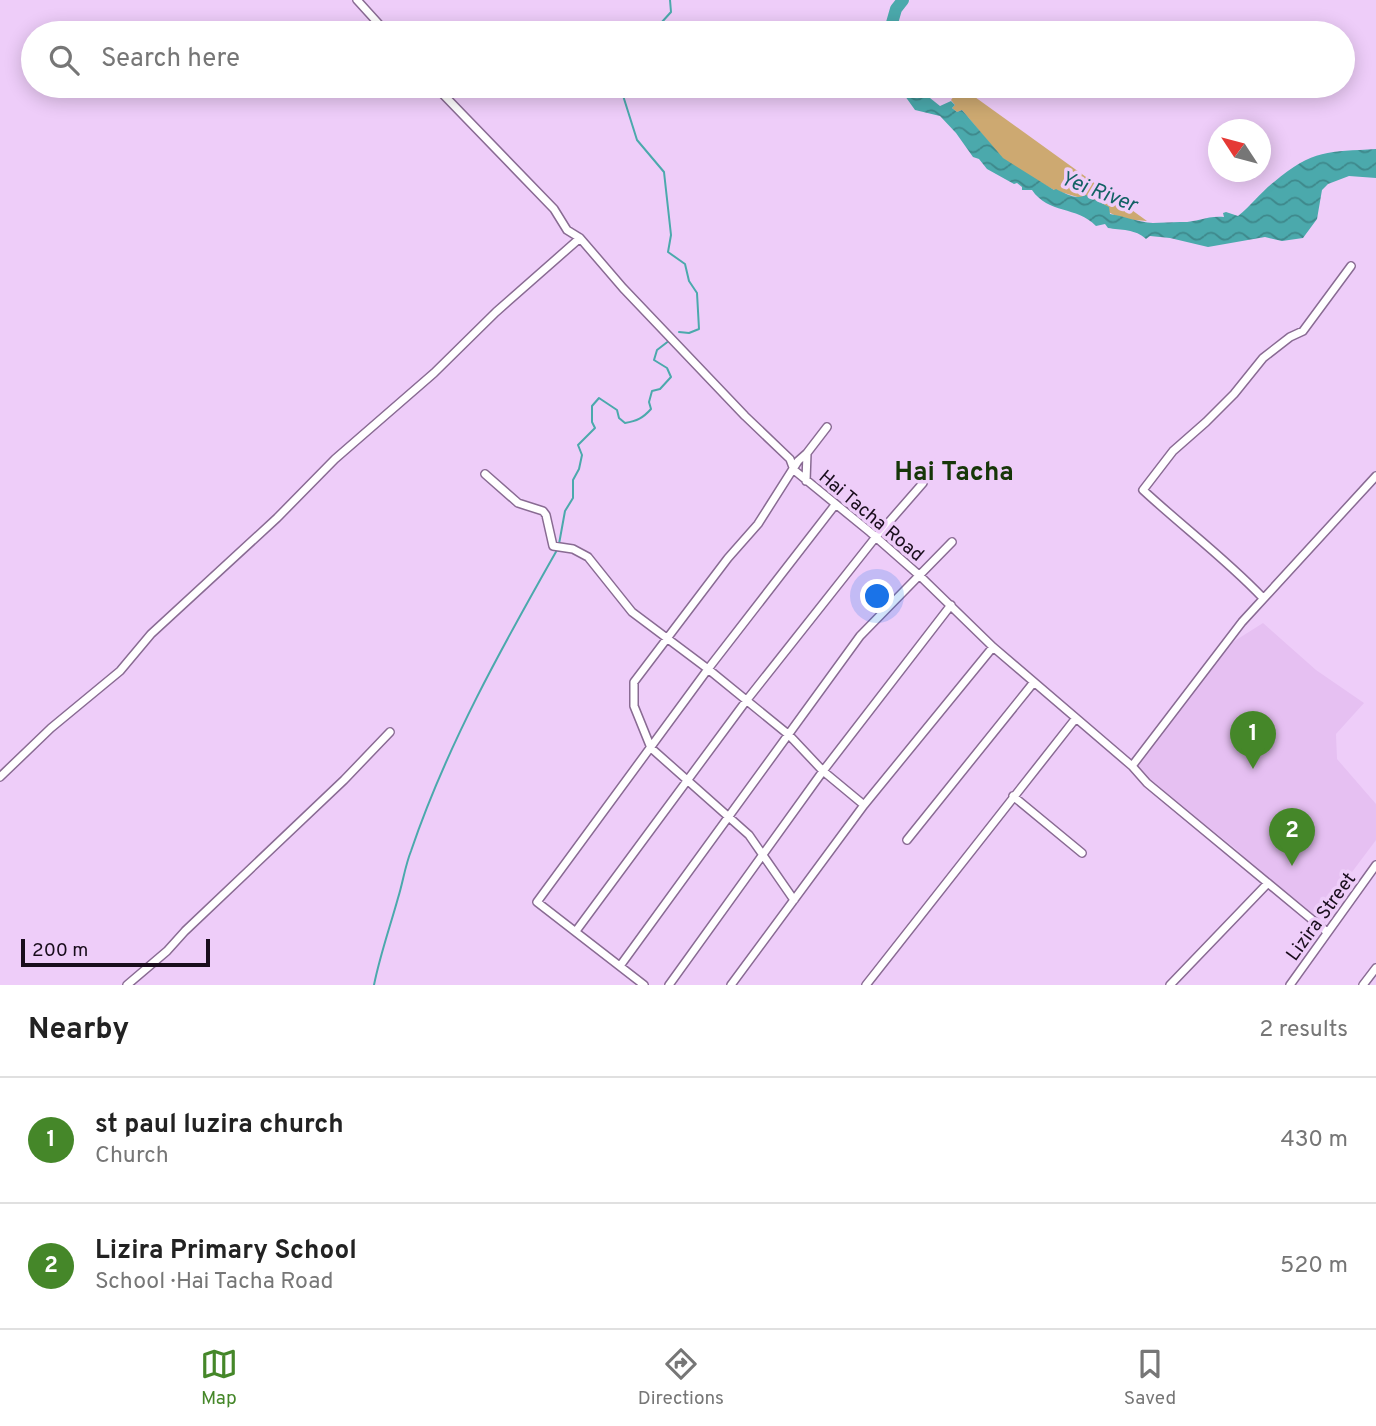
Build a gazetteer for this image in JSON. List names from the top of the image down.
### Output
{
  "streets": {
    "street": ["Hai Tacha Road", "Lizira Street"]
  },
  "crossings": [
    ["Hai Tacha Road", "Lizira Street"]
  ],
  "districts": ["Hai Tacha"],
  "water": ["Yei River"],
  "scale_bar": "200 m",
  "north": "top left",
  "page": {
    "search": "Search here",
    "pins": ["1", "2"],
    "scale": "200 m",
    "heading": ["Nearby", "2 results"],
    "list": [
      {
        "mark": "1",
        "name": "st paul luzira church",
        "note": "Church",
        "value": "430 m"
      },
      {
        "mark": "2",
        "name": "Lizira Primary School",
        "note": "School · Hai Tacha Road",
        "value": "520 m"
      }
    ],
    "nav": ["Map", "Directions", "Saved"]
  }
}
